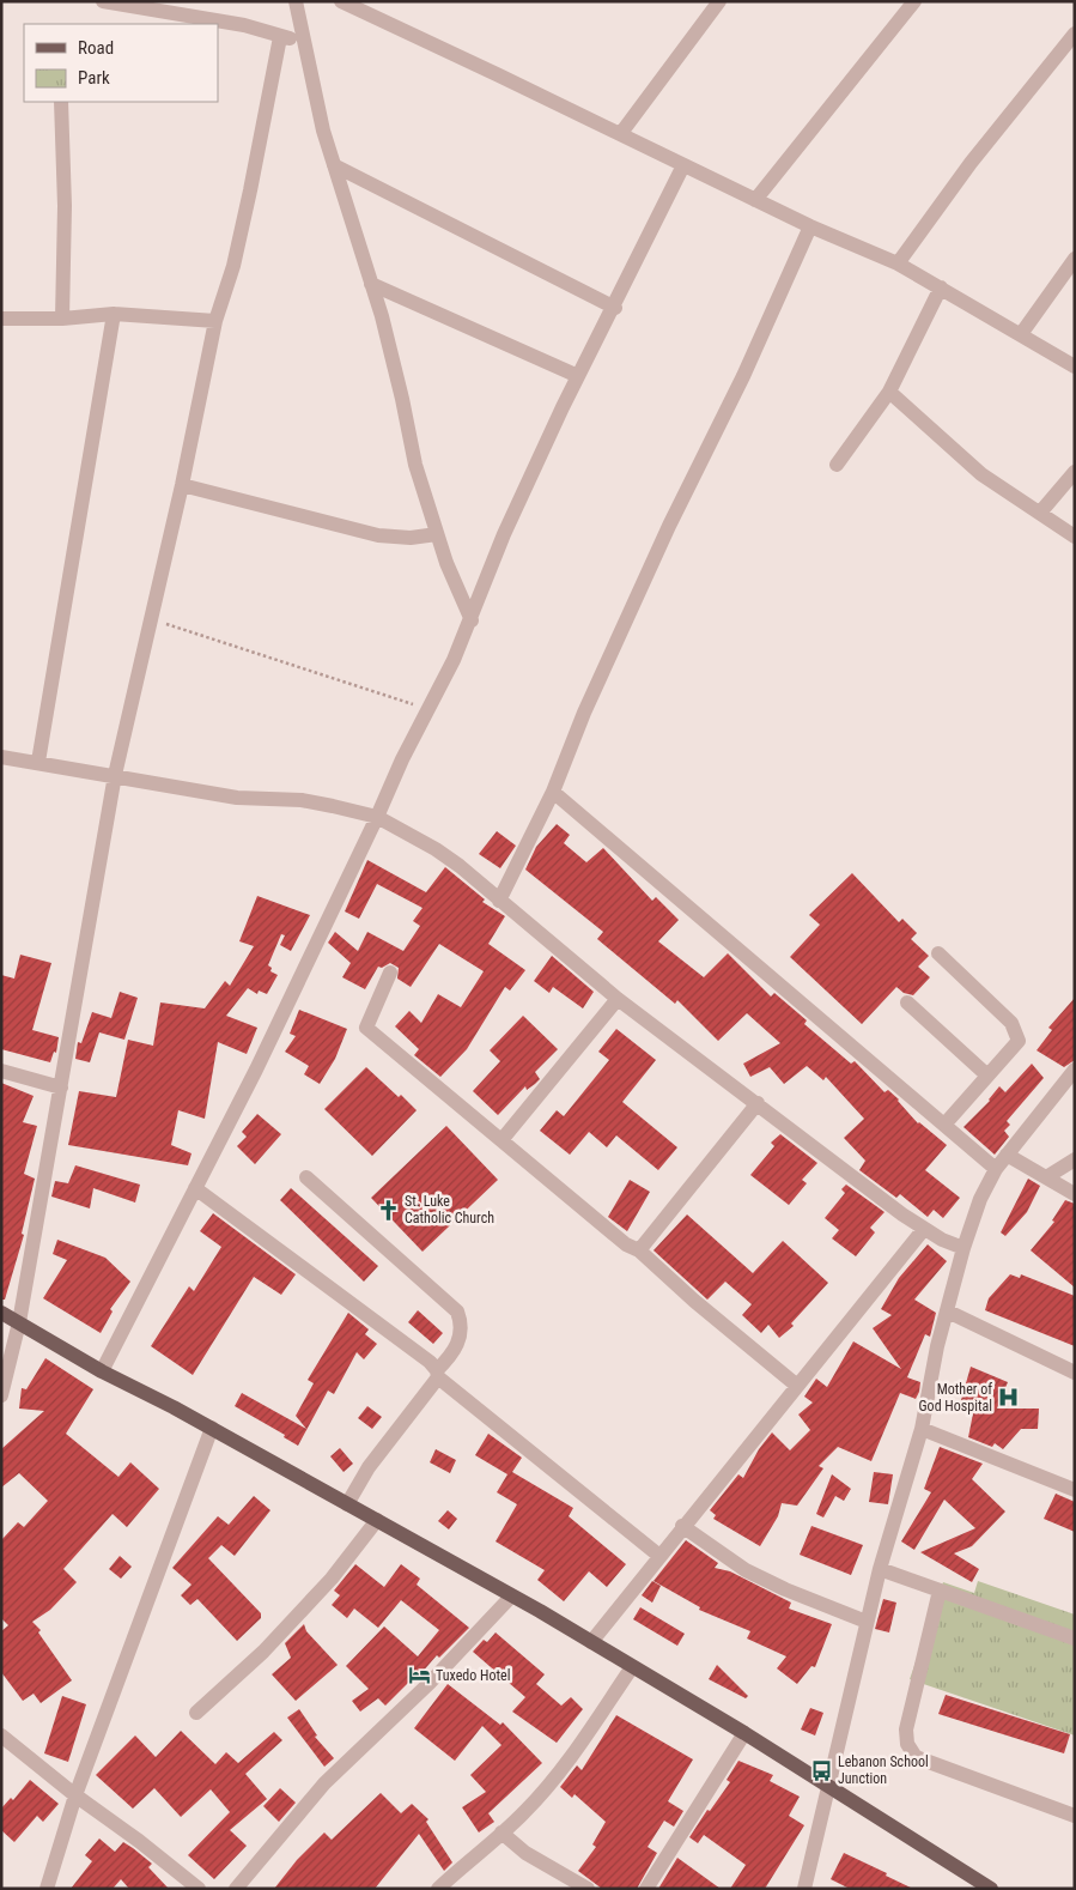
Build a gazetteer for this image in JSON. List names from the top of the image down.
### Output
{
  "places": {
    "church": ["St. Luke Catholic Church"],
    "hospital": ["Mother of God Hospital"],
    "hotel": ["Tuxedo Hotel"],
    "bus stop": ["Lebanon School Junction"]
  },
  "legend": ["Road", "Park"]
}
